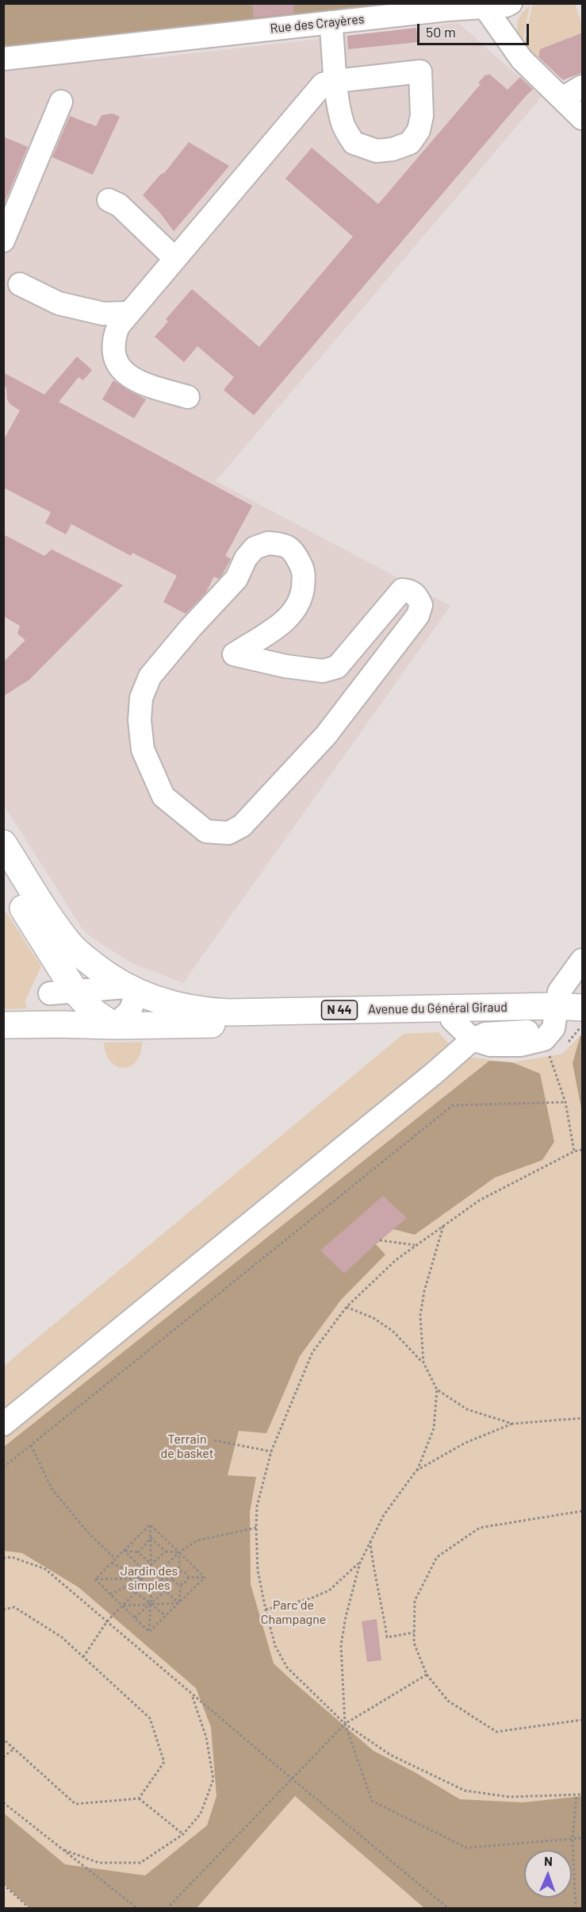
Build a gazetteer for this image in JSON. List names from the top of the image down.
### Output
{
  "streets": {
    "main road": ["Avenue du Général Giraud", "N 44"],
    "street": ["Rue des Crayères"]
  },
  "crossings": [
    ["Avenue du Général Giraud", "N 44"]
  ],
  "parks": ["Terrain de basket", "Jardin des simples", "Parc de Champagne"],
  "scale_bar": "50 m",
  "north": "top"
}
